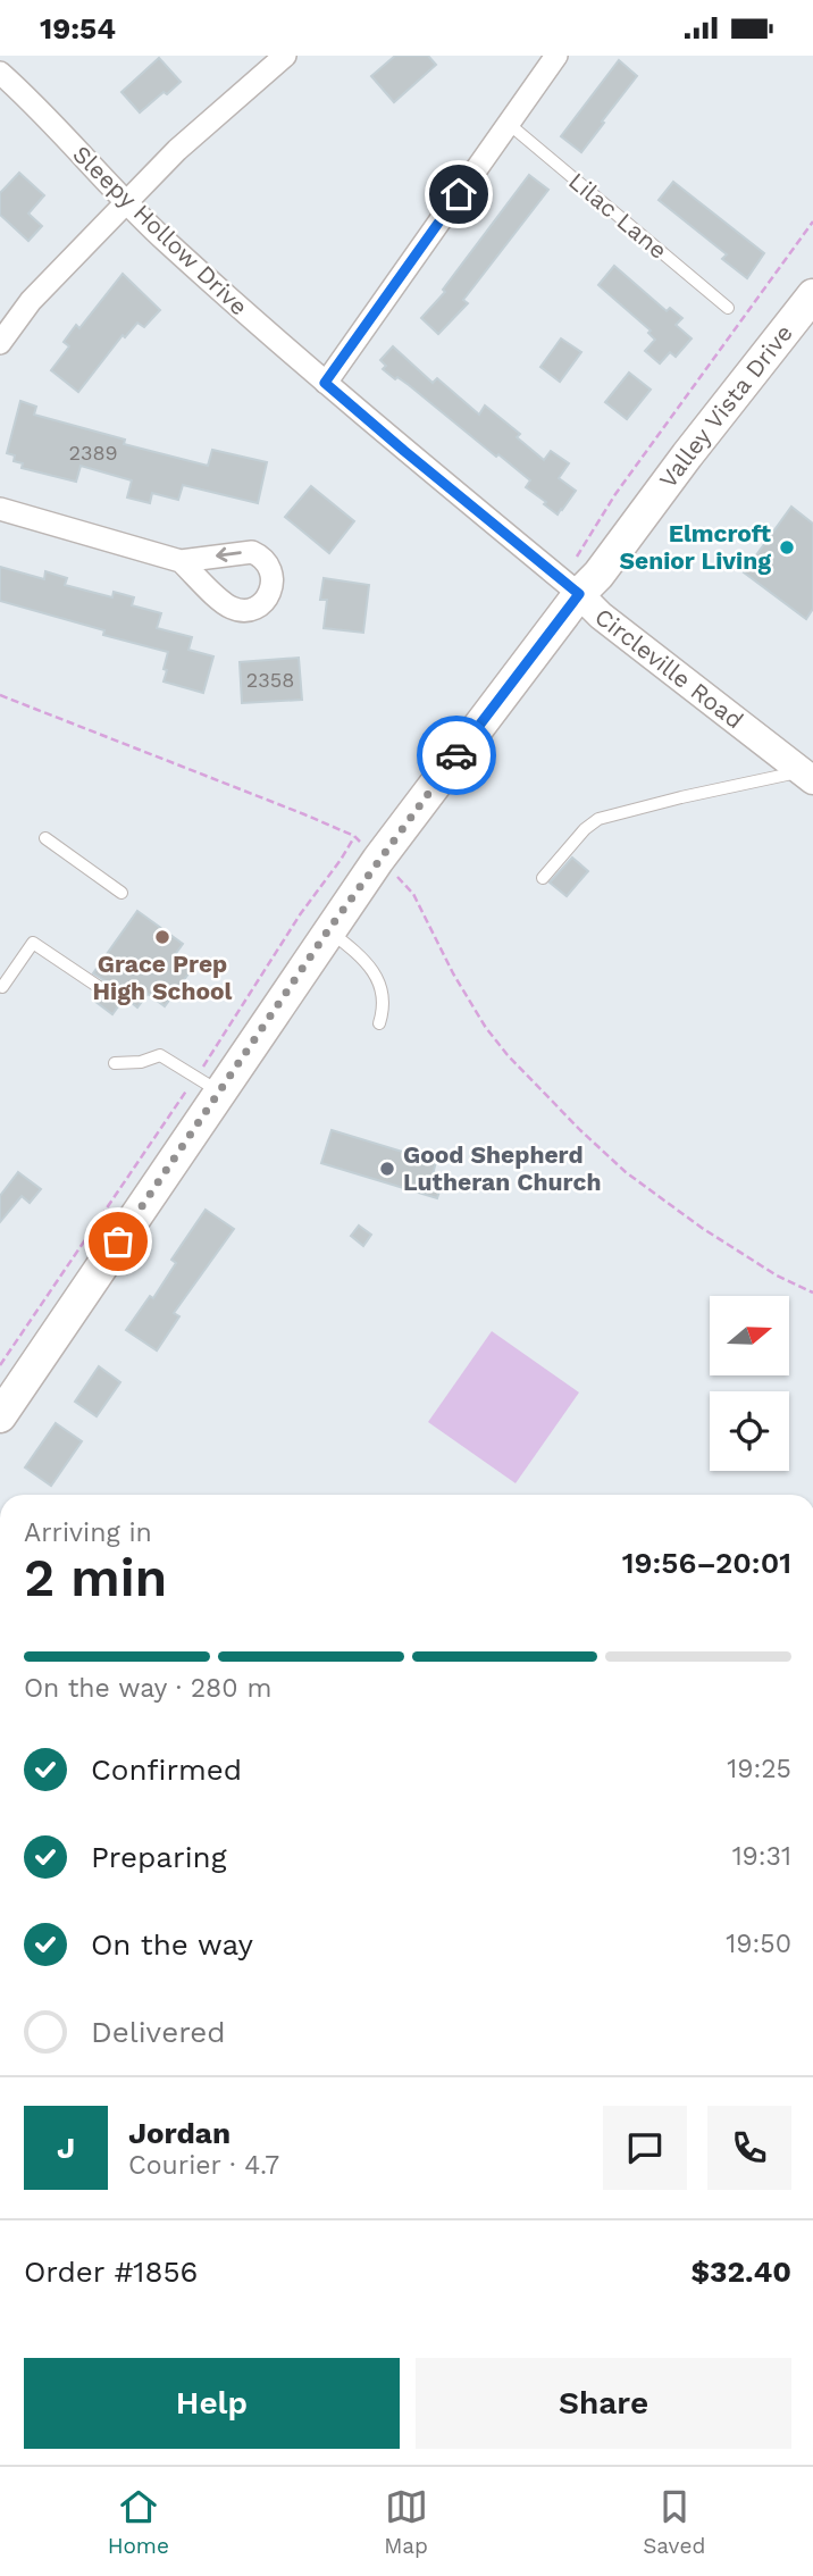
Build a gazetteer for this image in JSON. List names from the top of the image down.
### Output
{
  "streets": {
    "main road": ["Valley Vista Drive"],
    "street": ["Sleepy Hollow Drive", "Circleville Road"],
    "lane": ["Lilac Lane"]
  },
  "crossings": [
    ["Sleepy Hollow Drive", "Circleville Road"],
    ["Valley Vista Drive", "Circleville Road"]
  ],
  "places": ["Elmcroft Senior Living", "Grace Prep High School", "Good Shepherd Lutheran Church"],
  "house_numbers": ["2389", "2358"],
  "north": "right",
  "page": {
    "status": "19:54",
    "heading": ["2 min", "Arriving in", "19:56–20:01"],
    "panel": [
      "Jordan",
      "Courier · 4.7",
      "Order #1856",
      "$32.40"
    ],
    "bar": "On the way · 280 m",
    "list": [
      ["Confirmed", "19:25"],
      ["Preparing", "19:31"],
      ["On the way", "19:50"],
      "Delivered"
    ],
    "round": "J",
    "buttons": ["Help", "Share"],
    "tabs": ["Home", "Map", "Saved"]
  }
}
